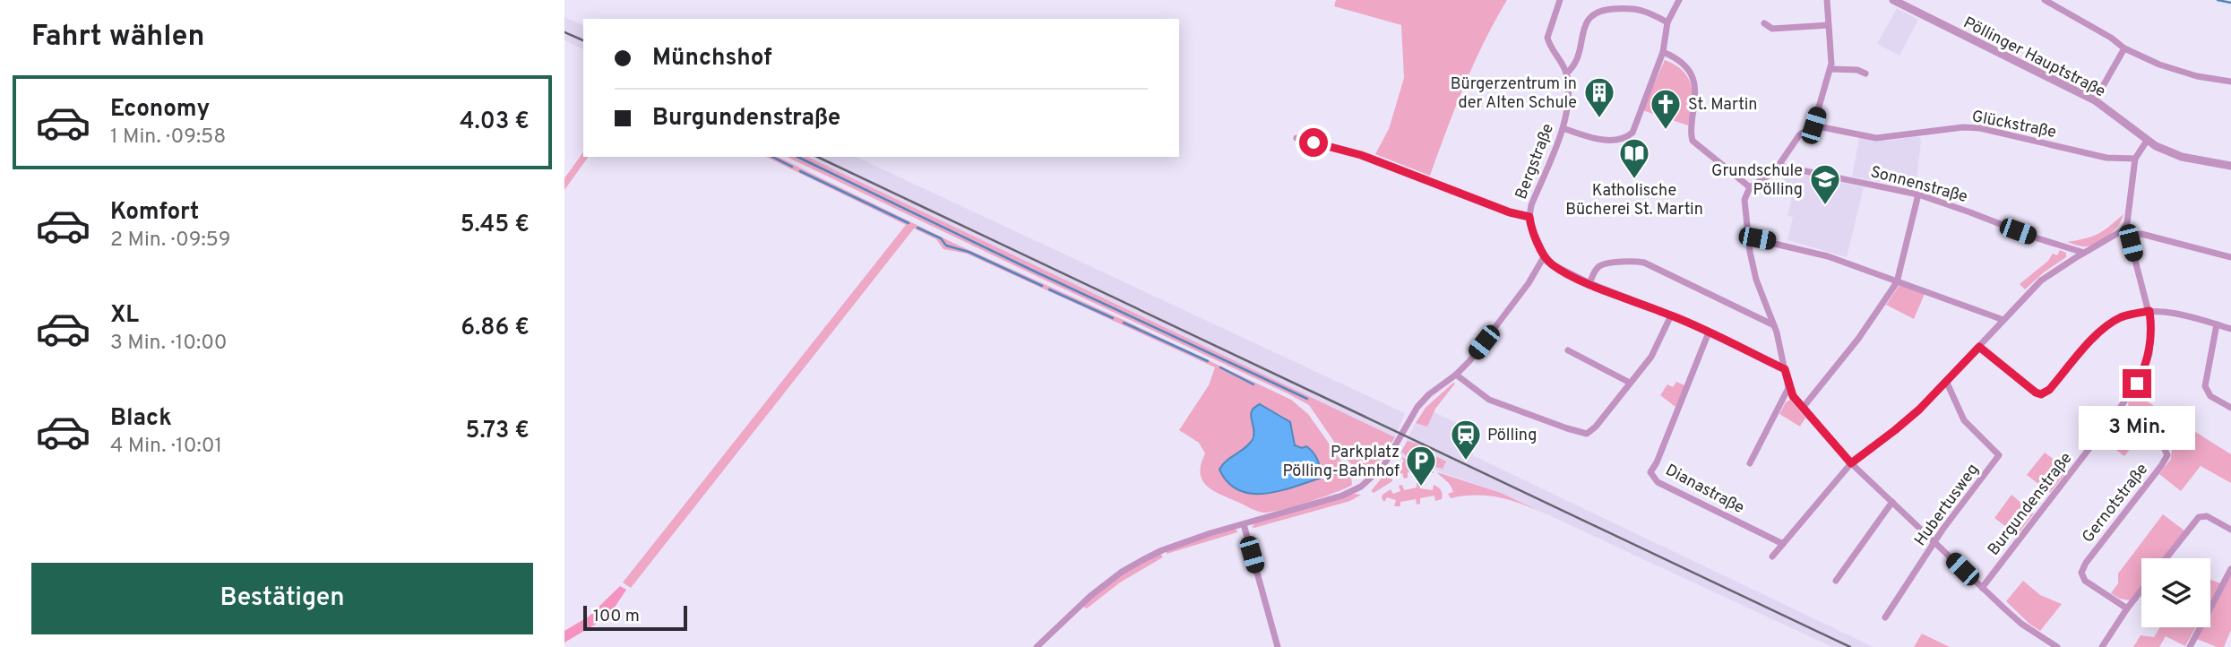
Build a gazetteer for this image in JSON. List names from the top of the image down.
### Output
{
  "streets": {
    "street": [
      "Pöllinger Hauptstraße",
      "Glückstraße",
      "Bergstraße",
      "Sonnenstraße",
      "Dianastraße",
      "Gernotstraße",
      "Burgundenstraße",
      "Hubertusweg"
    ]
  },
  "crossings": [
    ["Gernotstraße", "Burgundenstraße"]
  ],
  "places": {
    "building": ["Bürgerzentrum in der Alten Schule"],
    "church": ["St. Martin"],
    "library": ["Katholische Bücherei St. Martin"],
    "school or university": ["Grundschule Pölling"],
    "station": ["Pölling"],
    "parking": ["Parkplatz Pölling-Bahnhof"]
  },
  "scale_bar": "100 m",
  "page": {
    "heading": "Fahrt wählen",
    "banner": ["Münchshof", "Burgundenstraße"],
    "list": [
      {
        "name": "Economy",
        "note": "1 Min. · 09:58",
        "value": "4.03 €"
      },
      {
        "name": "Komfort",
        "note": "2 Min. · 09:59",
        "value": "5.45 €"
      },
      {
        "name": "XL",
        "note": "3 Min. · 10:00",
        "value": "6.86 €"
      },
      {
        "name": "Black",
        "note": "4 Min. · 10:01",
        "value": "5.73 €"
      }
    ],
    "bubble": "3 Min.",
    "buttons": "Bestätigen",
    "scale": "100 m"
  }
}
